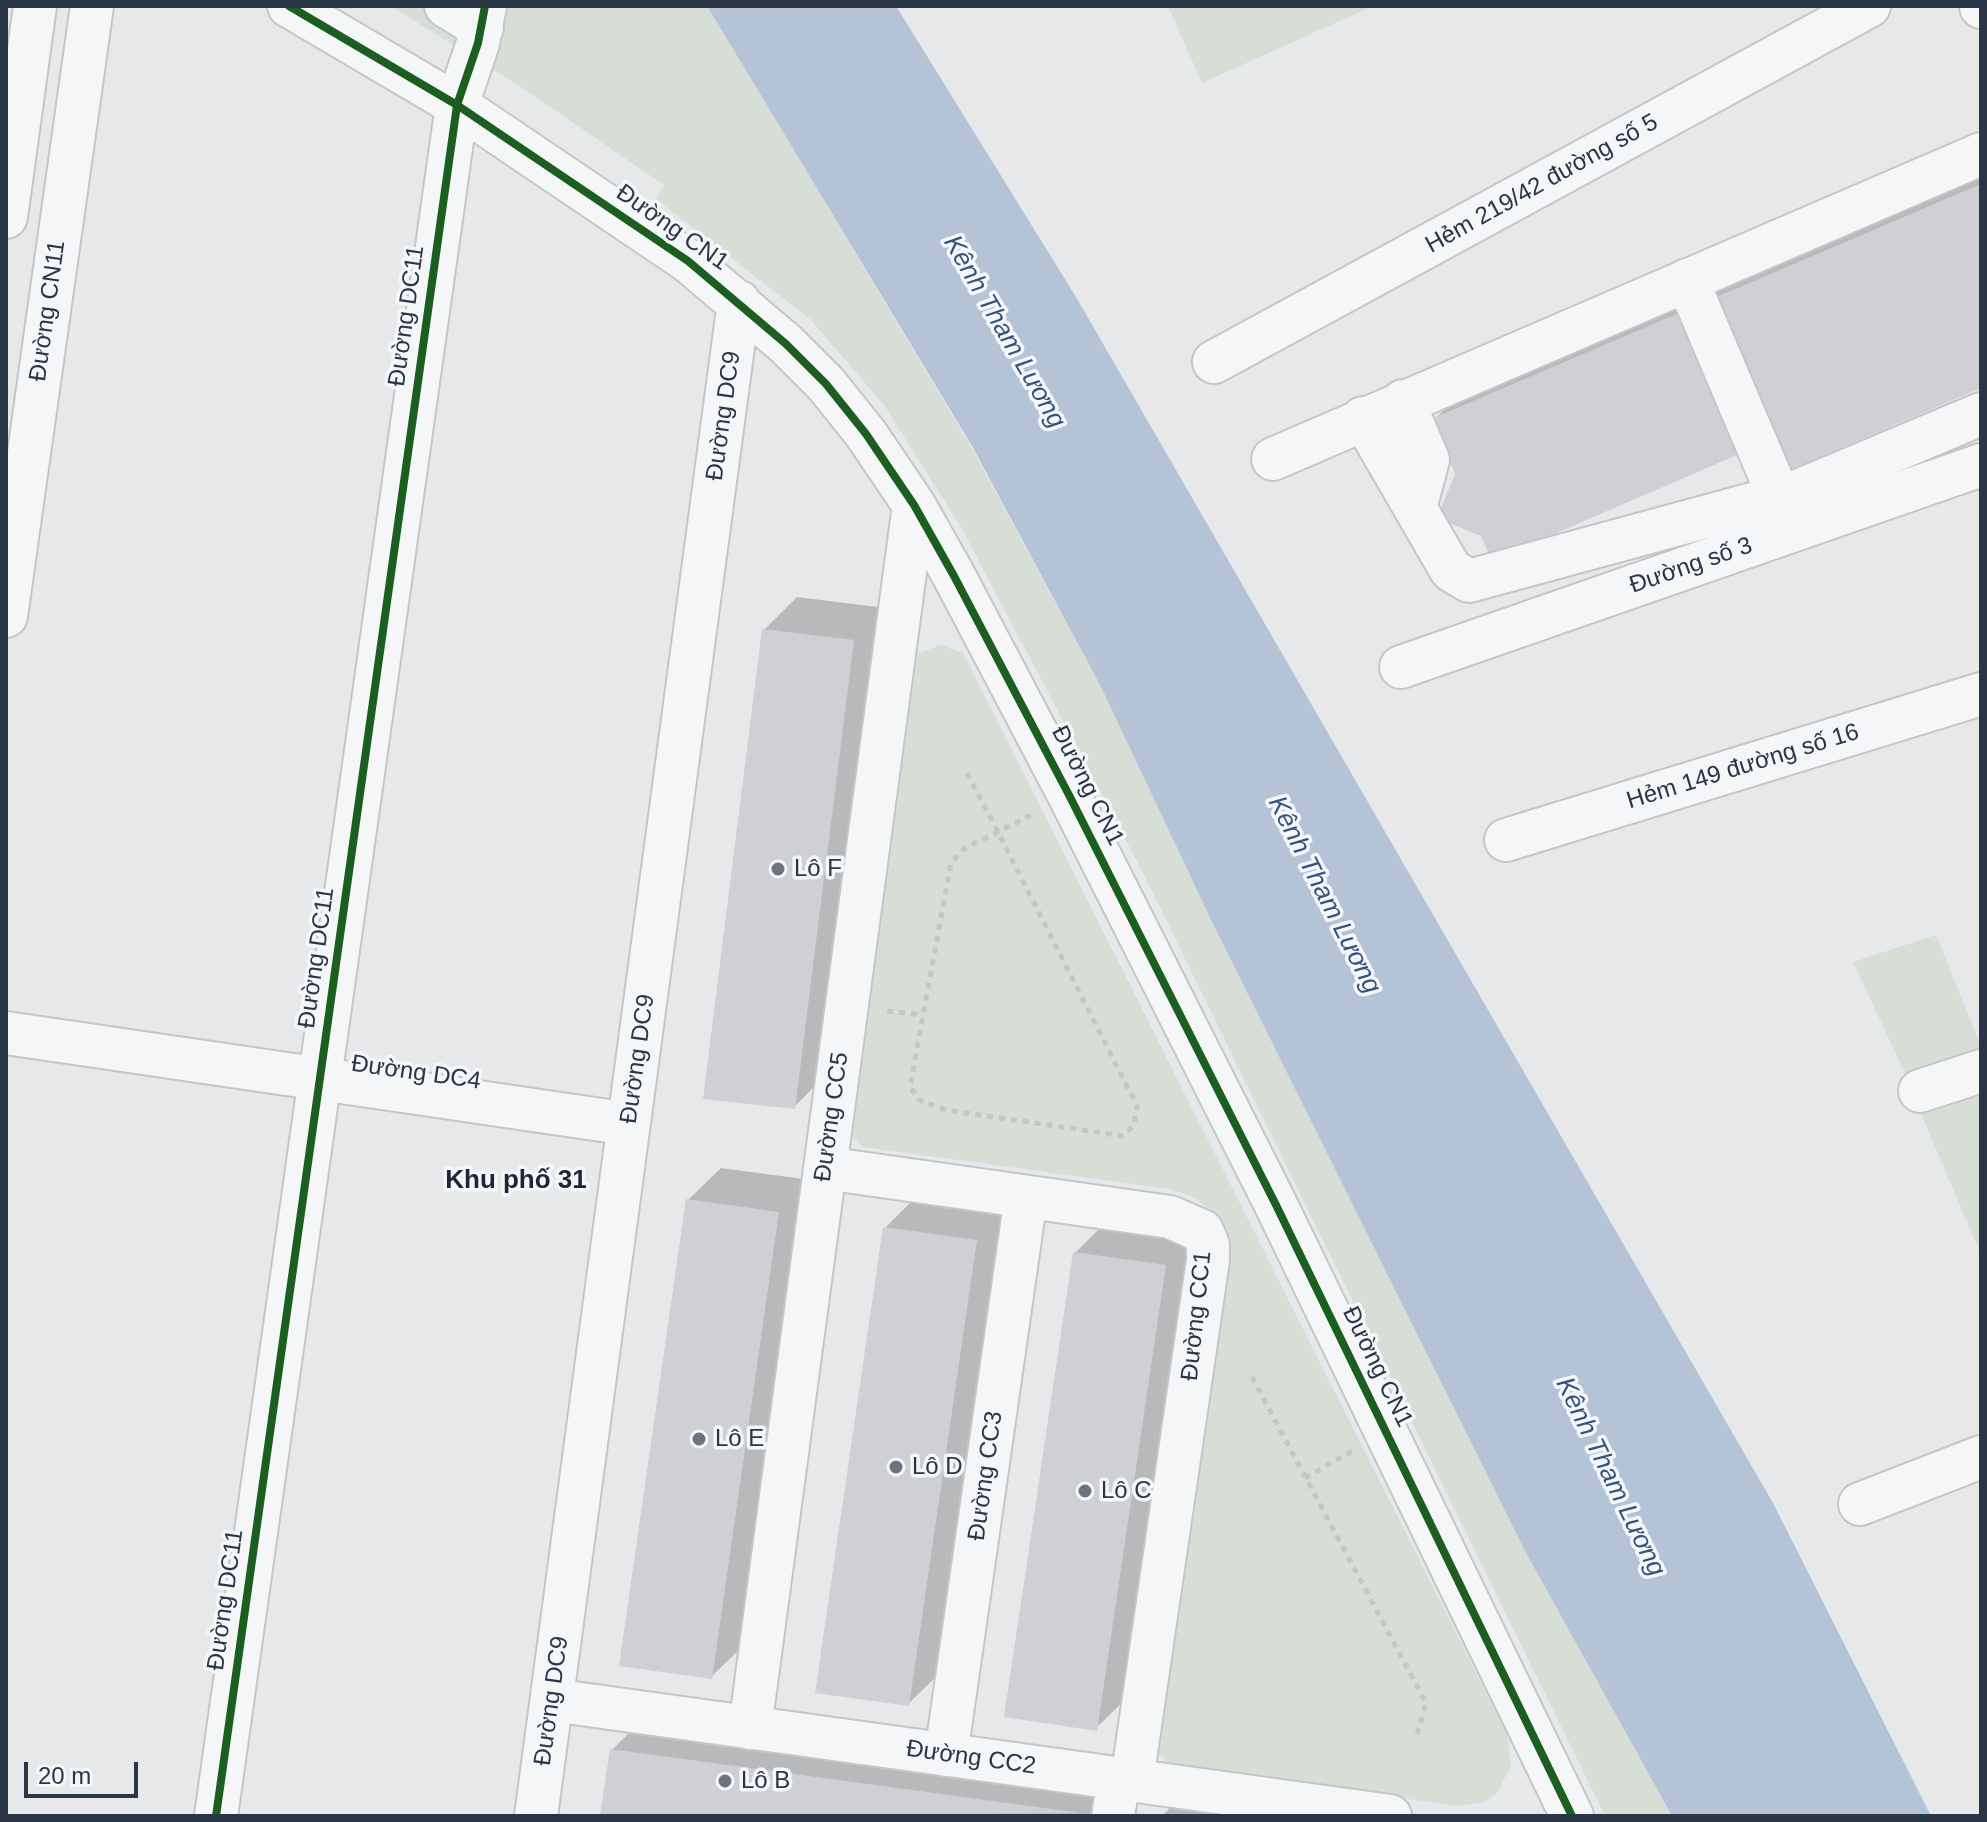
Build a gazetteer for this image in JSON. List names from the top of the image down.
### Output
{
  "streets": {
    "street": [
      "Hẻm 219/42 đường số 5",
      "Đường CN1",
      "Đường CN11",
      "Đường DC11",
      "Đường DC9",
      "Đường số 3",
      "Hẻm 149 đường số 16",
      "Đường DC4",
      "Đường CC5",
      "Đường CC1",
      "Đường CC3",
      "Đường CC2"
    ]
  },
  "crossings": [
    ["Đường CN1", "Đường DC11"],
    ["Đường CN1", "Đường DC9"],
    ["Đường CN1", "Đường CC5"],
    ["Đường DC11", "Đường DC4"],
    ["Đường DC9", "Đường DC4"],
    ["Đường DC9", "Đường CC2"],
    ["Đường CC5", "Đường CC1"],
    ["Đường CC5", "Đường CC2"],
    ["Đường CC1", "Đường CC3"],
    ["Đường CC1", "Đường CC2"],
    ["Đường CC3", "Đường CC2"]
  ],
  "districts": ["Khu phố 31"],
  "water": ["Kênh Tham Lương"],
  "places": [
    "Lô F",
    "Lô E",
    "Lô D",
    "Lô C",
    "Lô B"
  ],
  "scale_bar": "20 m"
}
